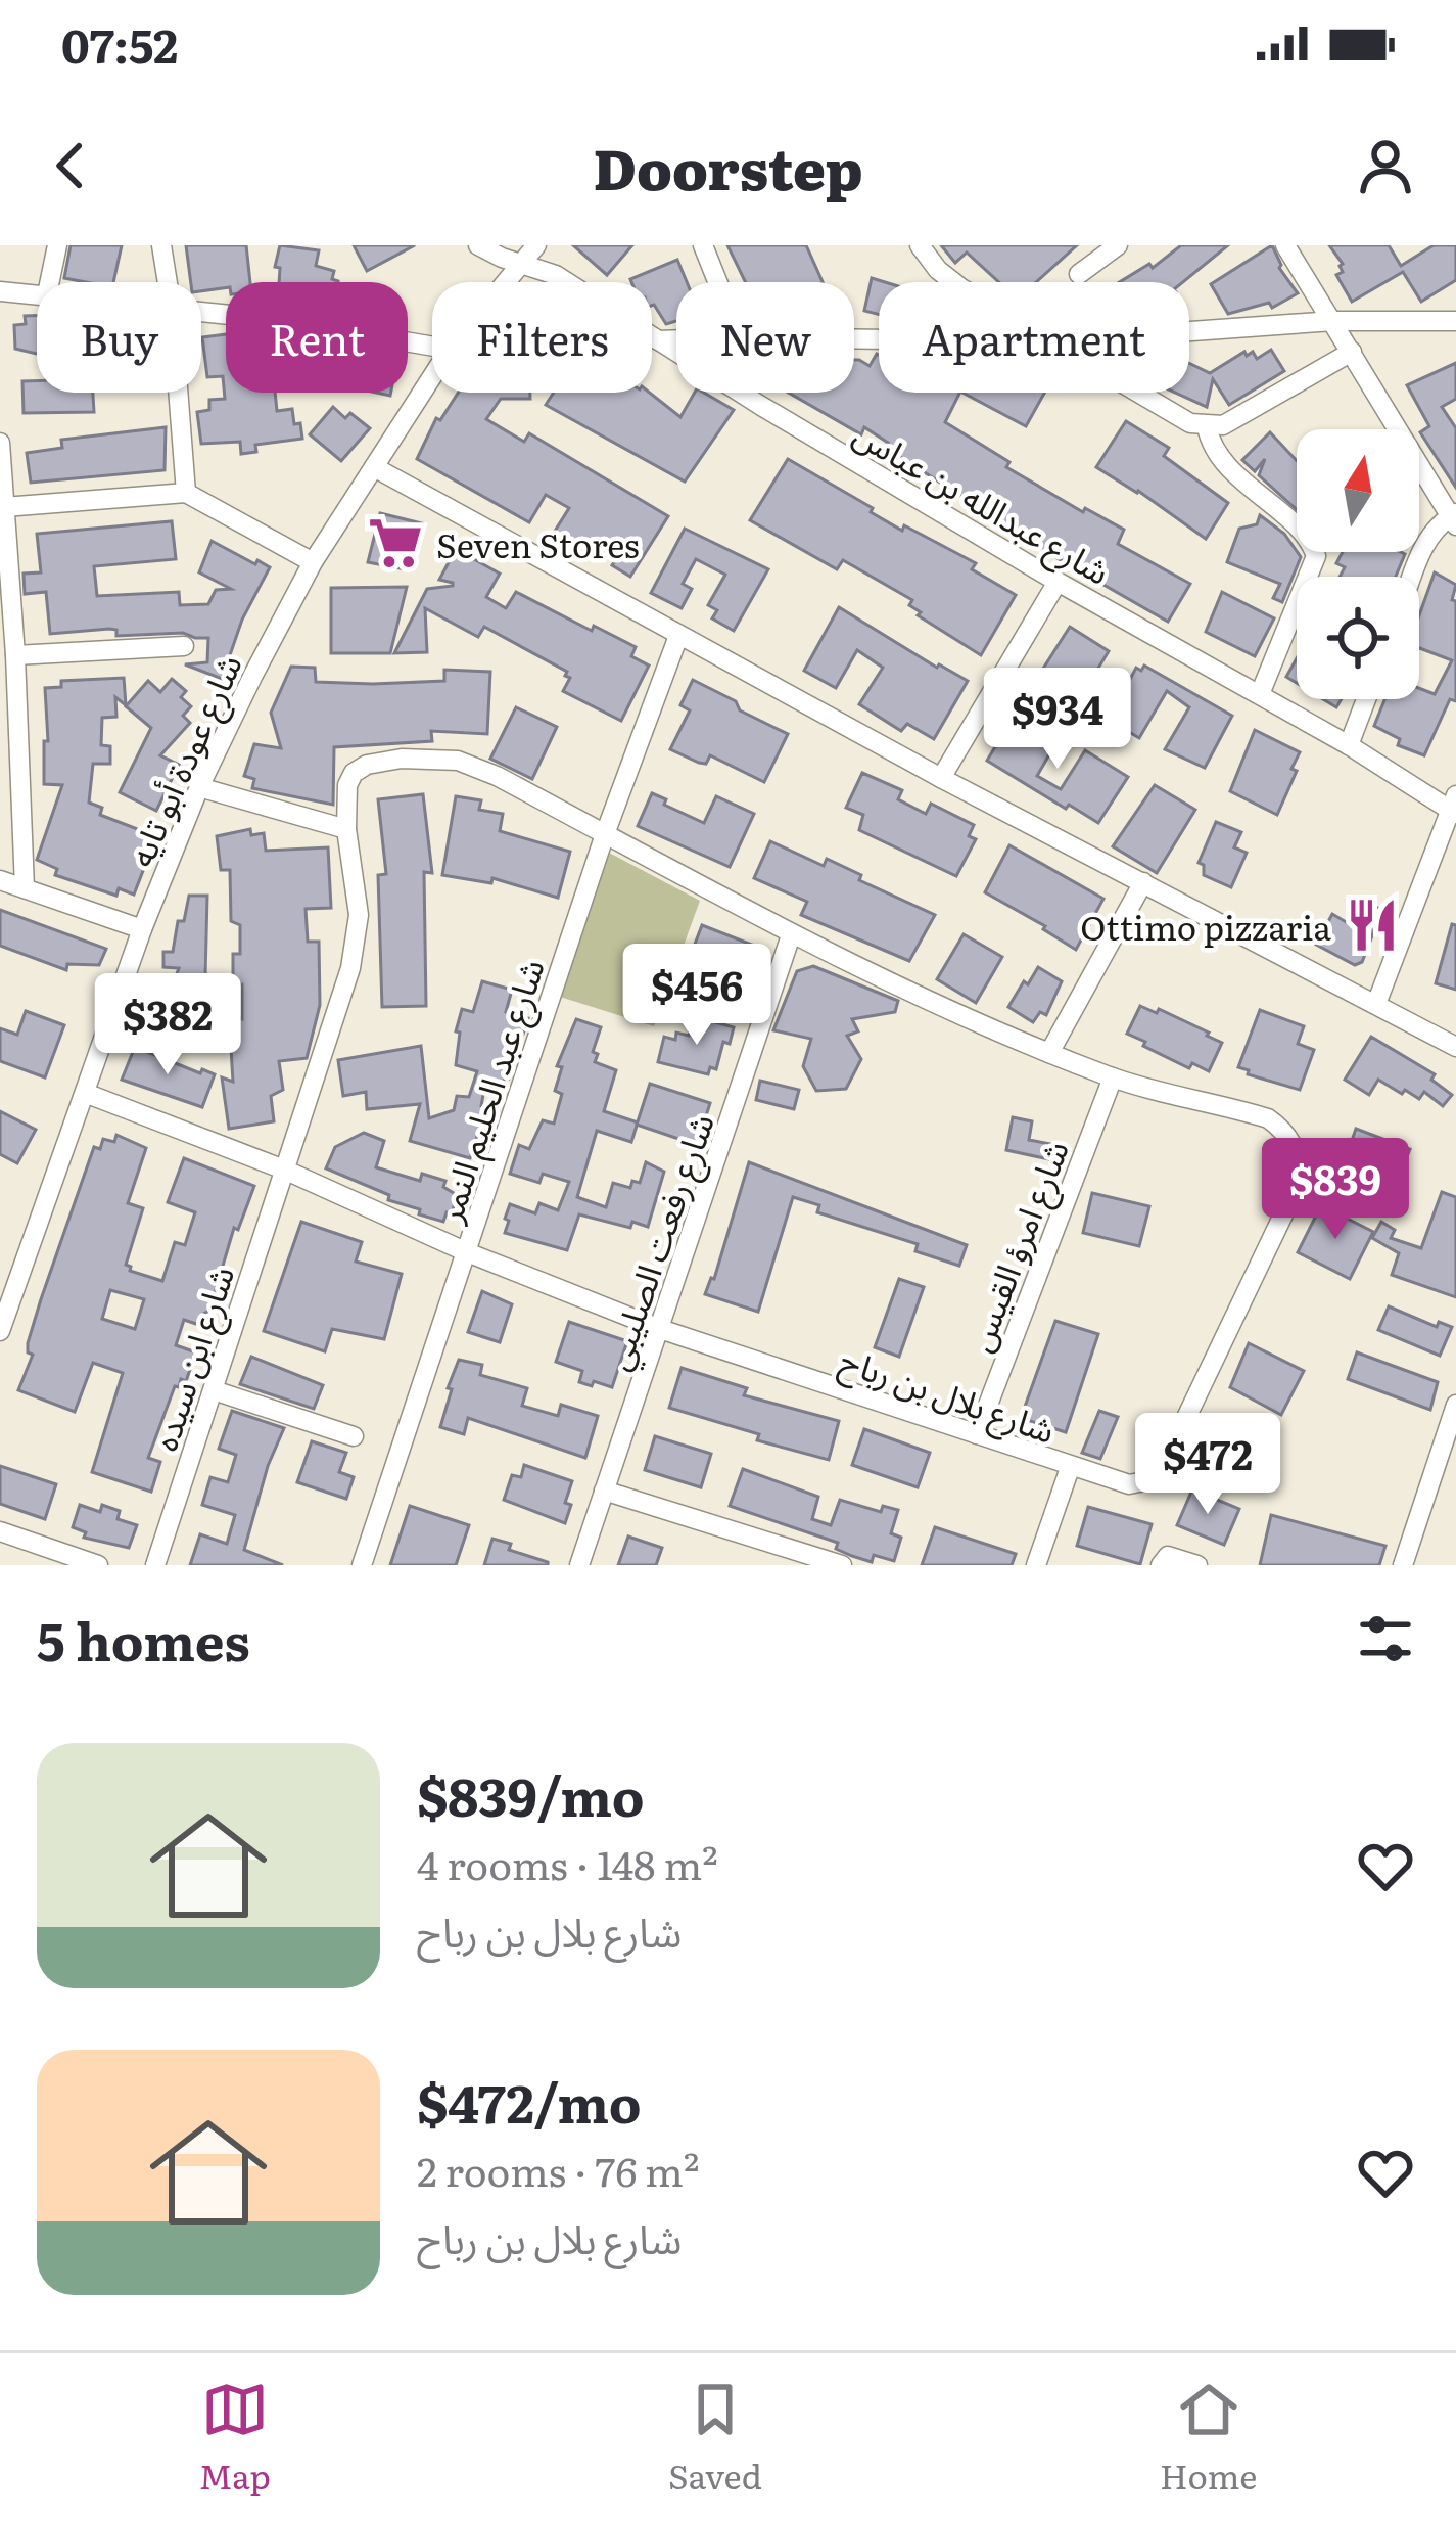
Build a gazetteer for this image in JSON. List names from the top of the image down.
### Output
{
  "streets": {
    "street": [
      "شارع عبدالله بن عباس",
      "شارع عودة أبو تايه",
      "شارع عبد الحليم النمر",
      "شارع رفعت الصليبي",
      "شارع امرؤ القيس",
      "شارع ابن سيده",
      "شارع بلال بن رباح"
    ]
  },
  "crossings": [
    ["شارع عبدالله بن عباس", "شارع عودة أبو تايه"],
    ["شارع عودة أبو تايه", "شارع بلال بن رباح"],
    ["شارع عبد الحليم النمر", "شارع بلال بن رباح"],
    ["شارع رفعت الصليبي", "شارع بلال بن رباح"],
    ["شارع امرؤ القيس", "شارع بلال بن رباح"],
    ["شارع ابن سيده", "شارع بلال بن رباح"]
  ],
  "places": {
    "supermarket": ["Seven Stores"],
    "restaurant": ["Ottimo pizzaria"]
  },
  "north": "top",
  "page": {
    "status": "07:52",
    "header": "Doorstep",
    "chip": [
      "Buy",
      "Rent",
      "Filters",
      "New",
      "Apartment"
    ],
    "price": [
      "$934",
      "$456",
      "$382",
      "$839",
      "$472"
    ],
    "heading": "5 homes",
    "list": [
      {
        "name": "$839/mo",
        "note": "4 rooms · 148 m² · شارع بلال بن رباح"
      },
      {
        "name": "$472/mo",
        "note": "2 rooms · 76 m² · شارع بلال بن رباح"
      }
    ],
    "tabs": ["Map", "Saved", "Home"]
  }
}
